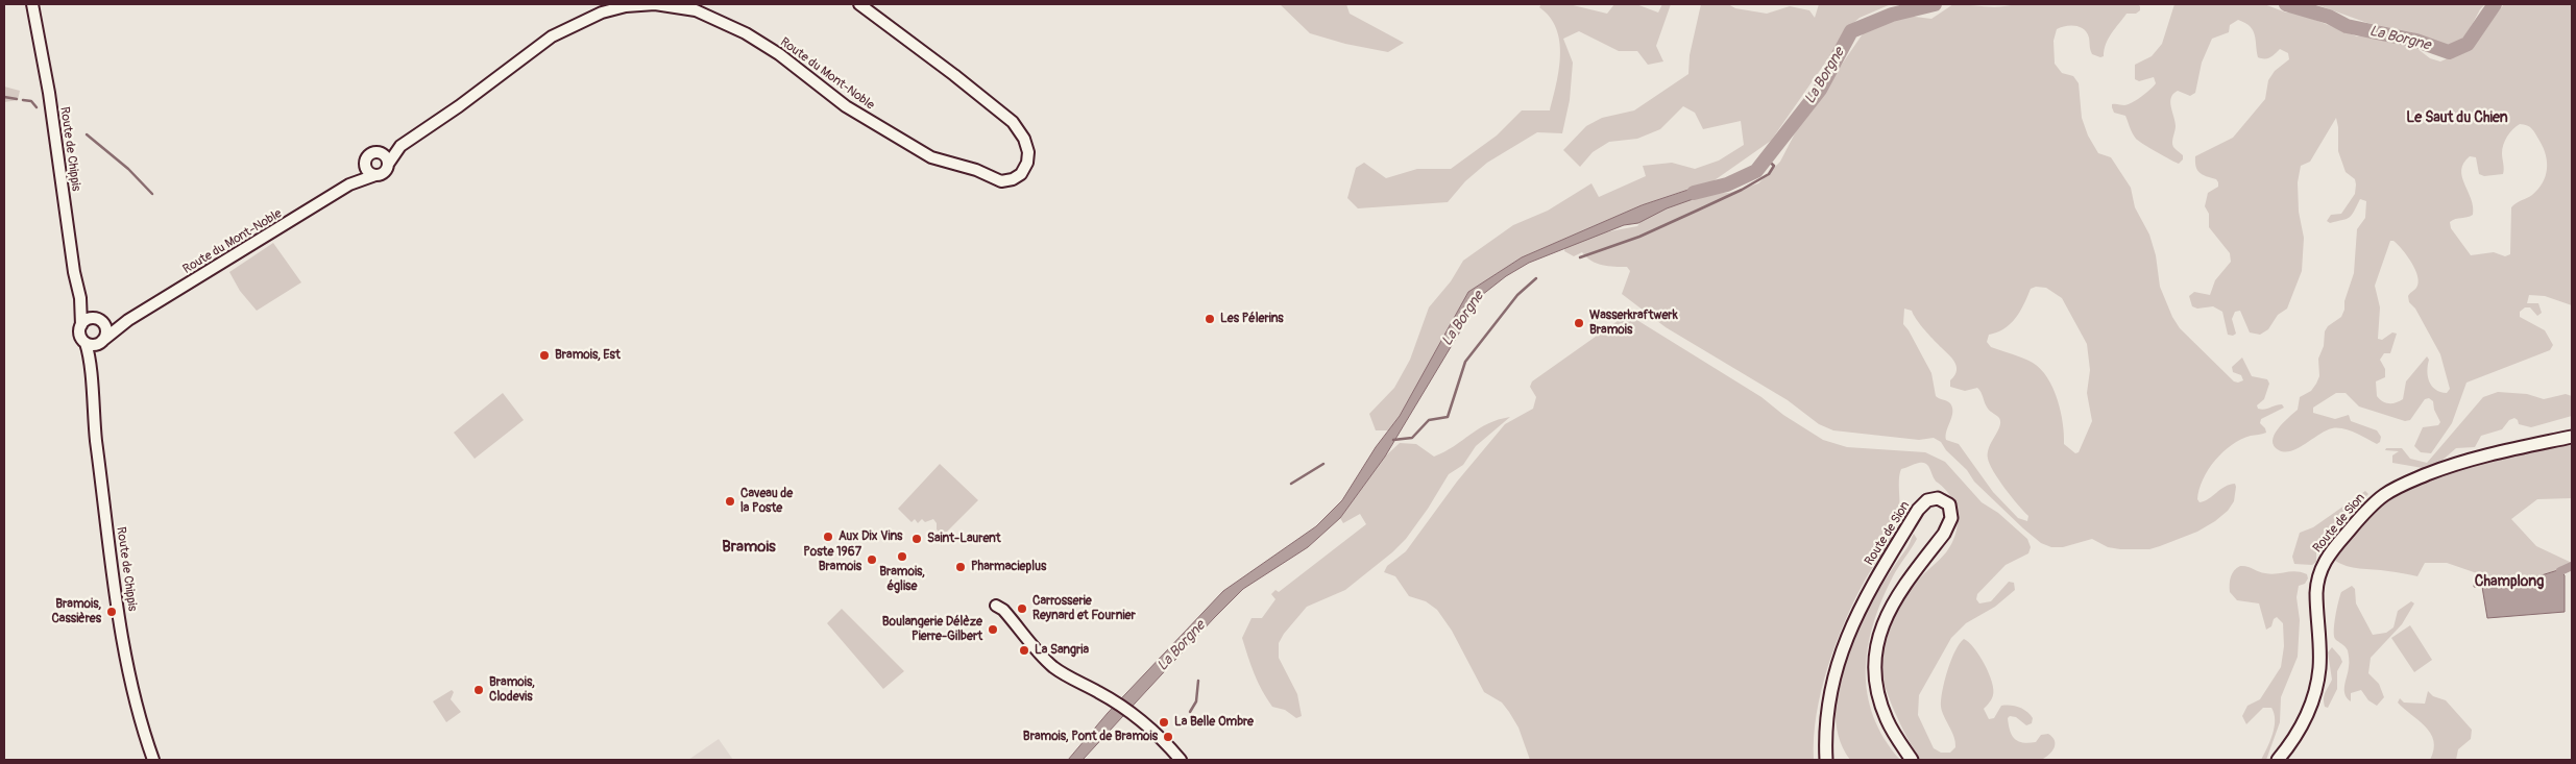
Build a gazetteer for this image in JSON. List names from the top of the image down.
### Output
{
  "streets": {
    "main road": ["Route de Sion"],
    "street": ["Route du Mont-Noble", "Route de Chippis"]
  },
  "crossings": [
    ["Route du Mont-Noble", "Route de Chippis"]
  ],
  "districts": ["Le Saut du Chien", "Bramois", "Champlong"],
  "water": ["La Borgne"],
  "places": [
    "Les Pélerins",
    "Wasserkraftwerk Bramois",
    "Bramois, Est",
    "Caveau de la Poste",
    "Aux Dix Vins",
    "Saint-Laurent",
    "Bramois, église",
    "Poste 1967 Bramois",
    "Pharmacieplus",
    "Carrosserie Reynard et Fournier",
    "Bramois, Cassières",
    "Boulangerie Délèze Pierre-Gilbert",
    "La Sangria",
    "Bramois, Clodevis",
    "La Belle Ombre",
    "Bramois, Pont de Bramois"
  ]
}
